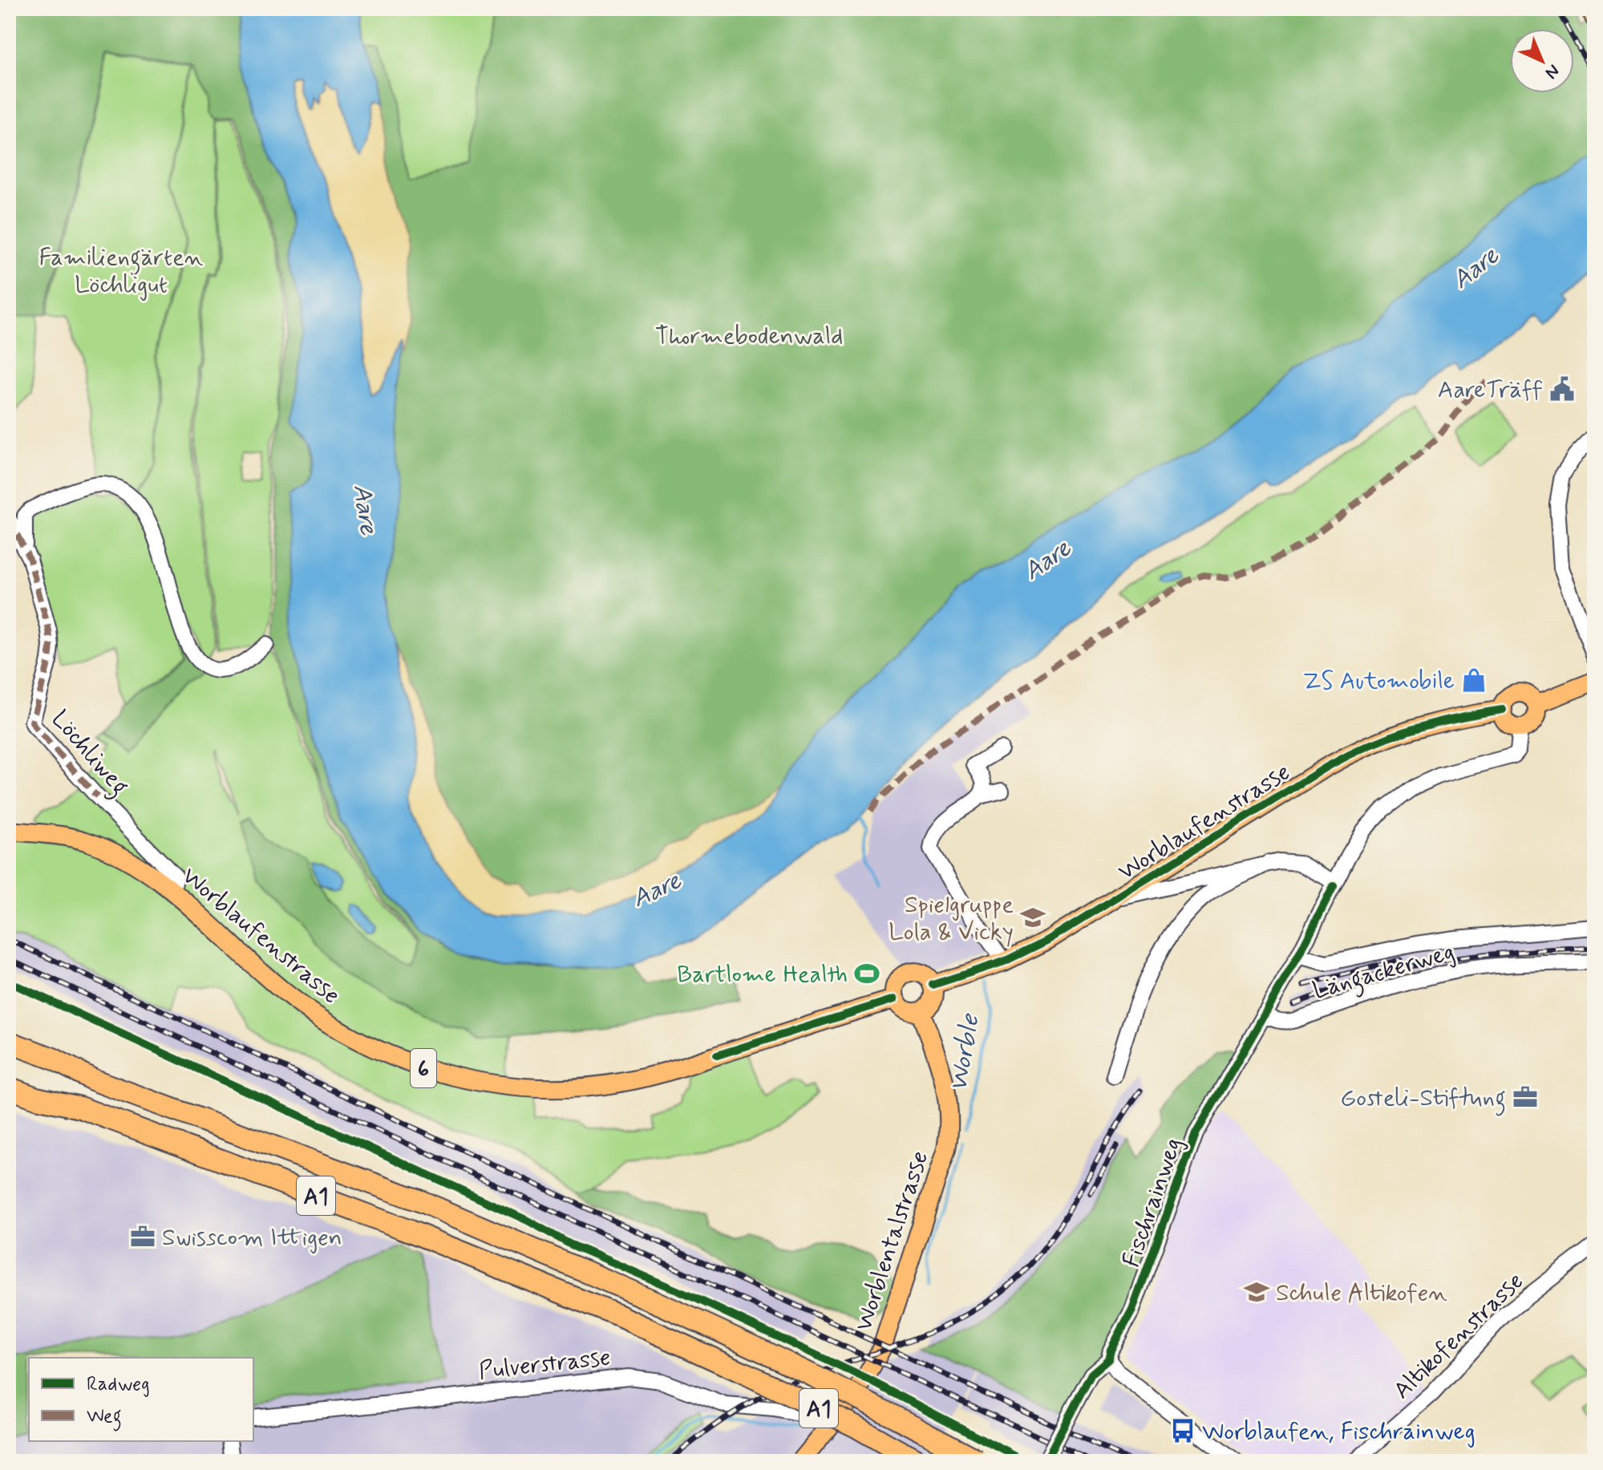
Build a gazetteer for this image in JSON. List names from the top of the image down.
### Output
{
  "streets": {
    "highway": ["A1"],
    "main road": ["Worblaufenstrasse", "6", "Worblentalstrasse"],
    "street": [
      "Löchliweg",
      "Längackerweg",
      "Fischrainweg",
      "Altikofenstrasse",
      "Pulverstrasse"
    ]
  },
  "crossings": [
    ["Löchliweg", "Worblaufenstrasse"],
    ["Worblaufenstrasse", "Fischrainweg"],
    ["Worblaufenstrasse", "Worblentalstrasse"],
    ["Längackerweg", "Fischrainweg"],
    ["Worblentalstrasse", "Pulverstrasse"]
  ],
  "water": ["Aare", "Worble"],
  "parks": ["Familiengärten Löchligut", "Thormebodenwald"],
  "places": {
    "public building": ["AareTräff"],
    "shop": ["ZS Automobile"],
    "school or university": ["Spielgruppe Lola & Vicky", "Schule Altikofen"],
    "sports": ["Bartlome Health"],
    "office": ["Gosteli-Stiftung", "Swisscom Ittigen"],
    "bus stop": ["Worblaufen, Fischrainweg"]
  },
  "legend": ["Radweg", "Weg"],
  "north": "bottom right"
}
